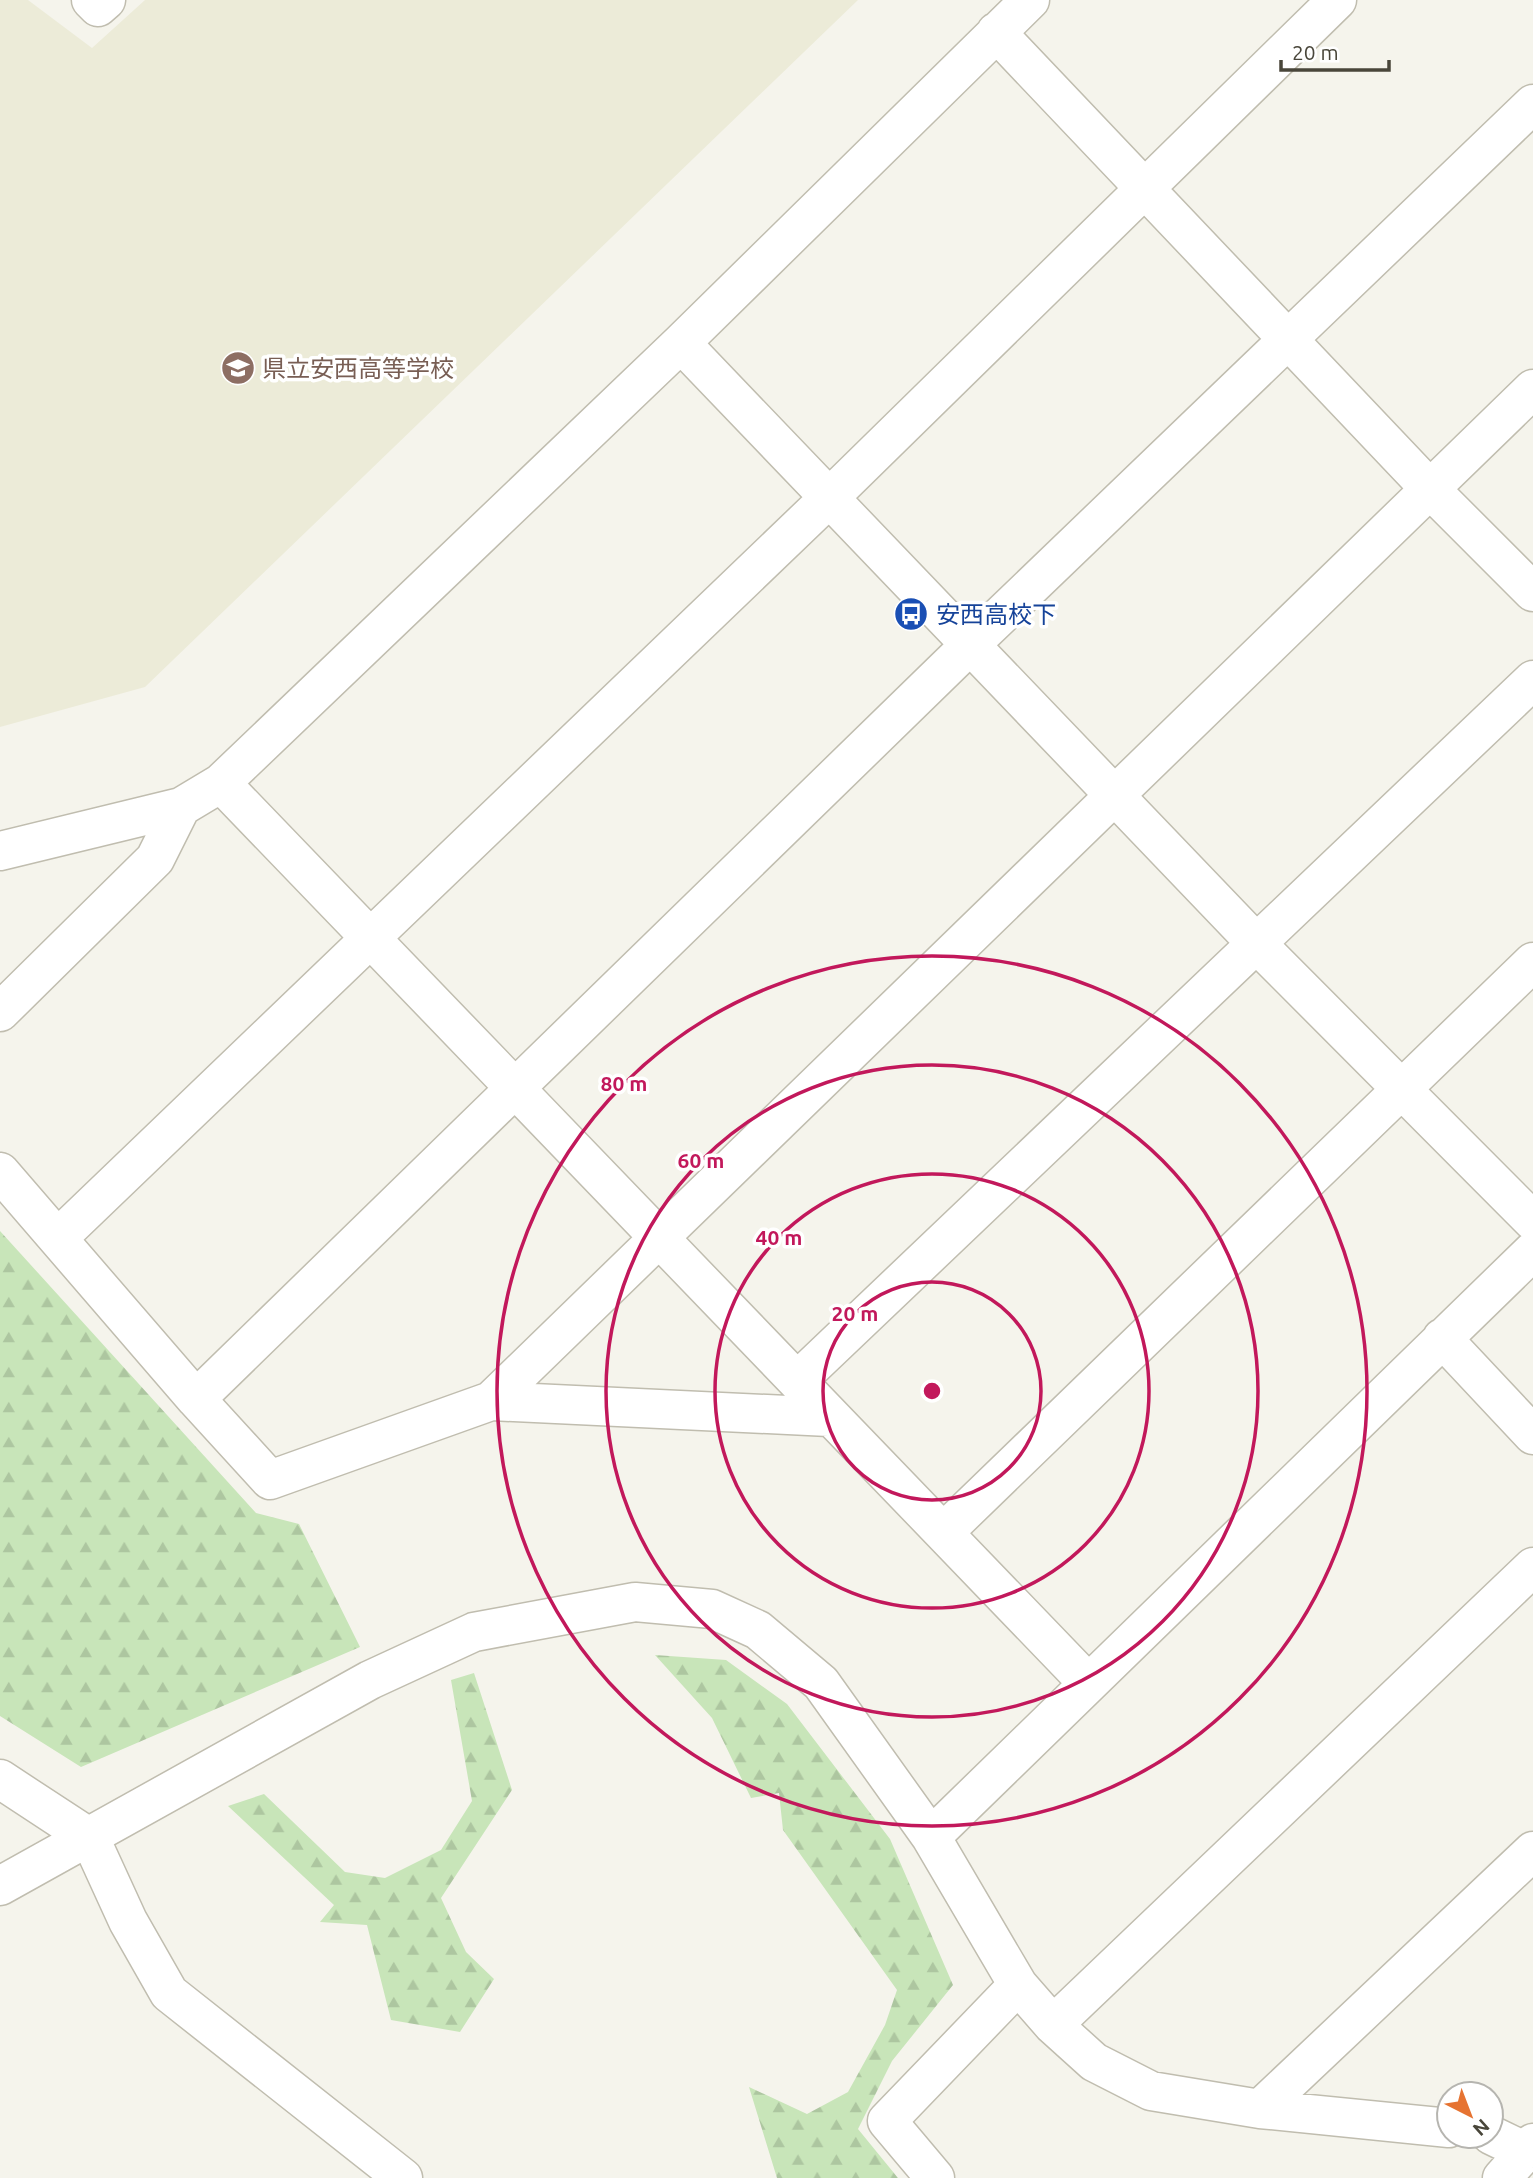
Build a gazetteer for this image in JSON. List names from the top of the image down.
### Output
{
  "places": {
    "school or university": ["県立安西高等学校"],
    "bus stop": ["安西高校下"]
  },
  "scale_bar": "20 m",
  "north": "bottom right",
  "rings": [
    "80 m",
    "60 m",
    "40 m",
    "20 m"
  ]
}
